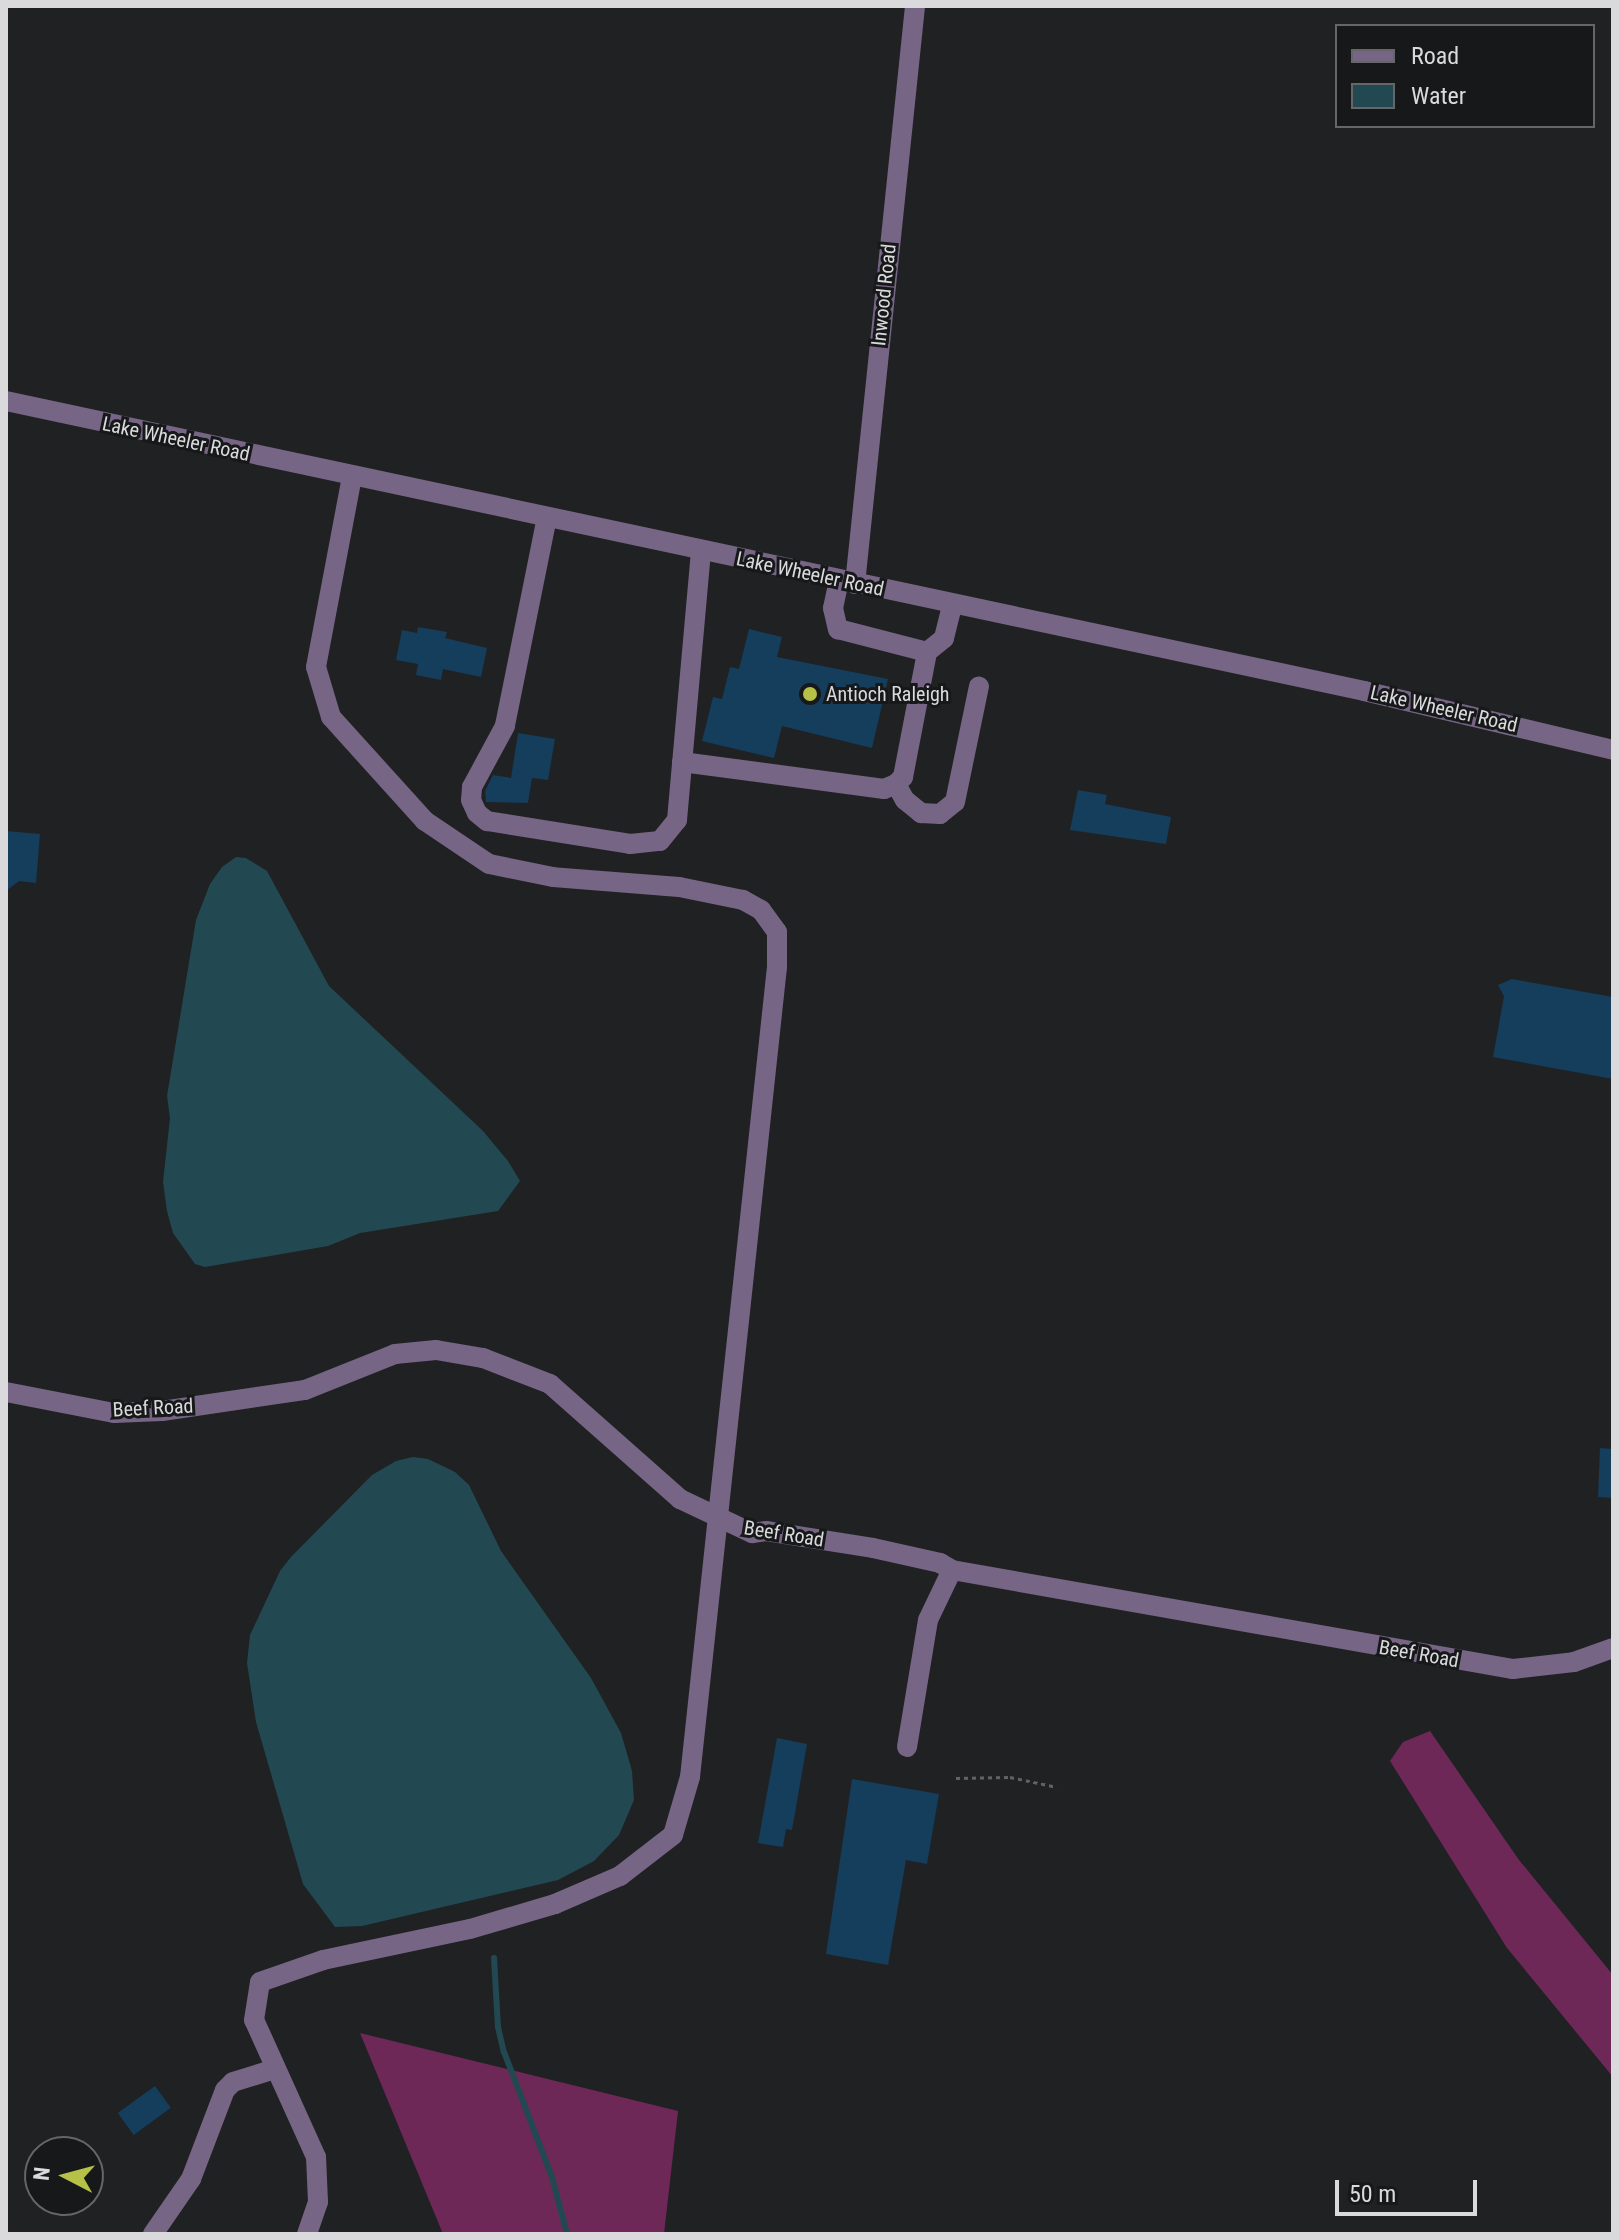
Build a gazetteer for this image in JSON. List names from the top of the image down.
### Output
{
  "streets": {
    "street": ["Inwood Road", "Lake Wheeler Road", "Beef Road"]
  },
  "crossings": [
    ["Inwood Road", "Lake Wheeler Road"]
  ],
  "places": ["Antioch Raleigh"],
  "legend": ["Road", "Water"],
  "scale_bar": "50 m",
  "north": "left"
}
